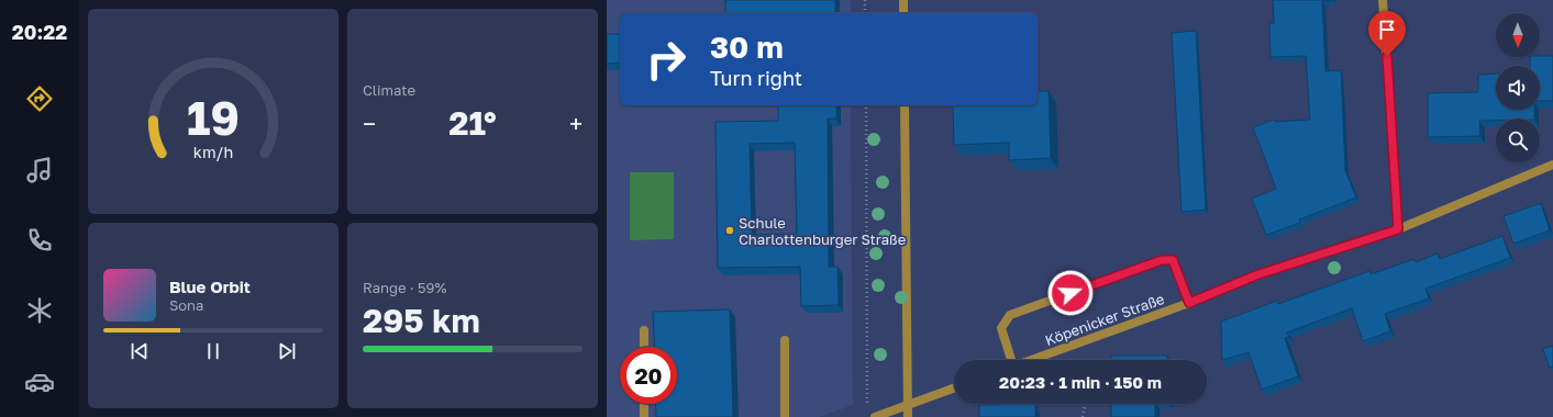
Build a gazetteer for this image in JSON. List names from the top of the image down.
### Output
{
  "streets": {
    "street": ["Köpenicker Straße"]
  },
  "places": ["Schule Charlottenburger Straße"],
  "north": "bottom",
  "page": {
    "tabs": "20:22",
    "tile": [
      "Climate",
      ["Range · 59%", "295 km"]
    ],
    "turn": ["30 m", "Turn right"],
    "heat": ["−", "21°", "+"],
    "song": ["Blue Orbit", "Sona"],
    "limit": "20",
    "trip": "20:23 · 1 min · 150 m",
    "gauge": ["19", "km/h"]
  }
}
